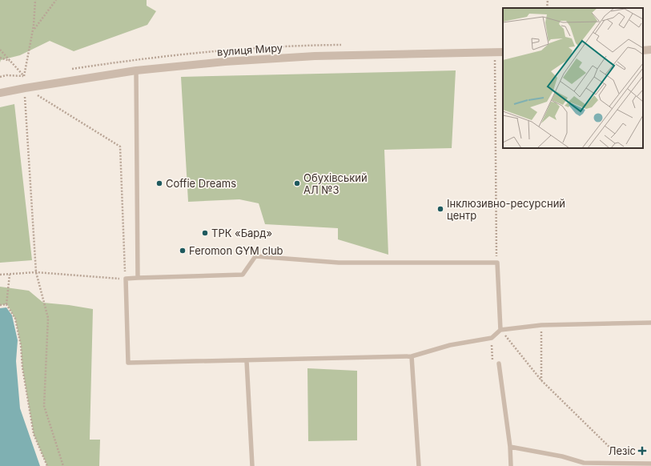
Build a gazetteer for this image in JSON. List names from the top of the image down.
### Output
{
  "streets": {
    "street": ["вулиця Миру"]
  },
  "places": {
    "other": [
      "Coffie Dreams",
      "Обухівський АЛ №3",
      "Інклюзивно-ресурсний центр",
      "ТРК «Бард»",
      "Feromon GYM club"
    ],
    "health": ["Лезіс"]
  }
}
